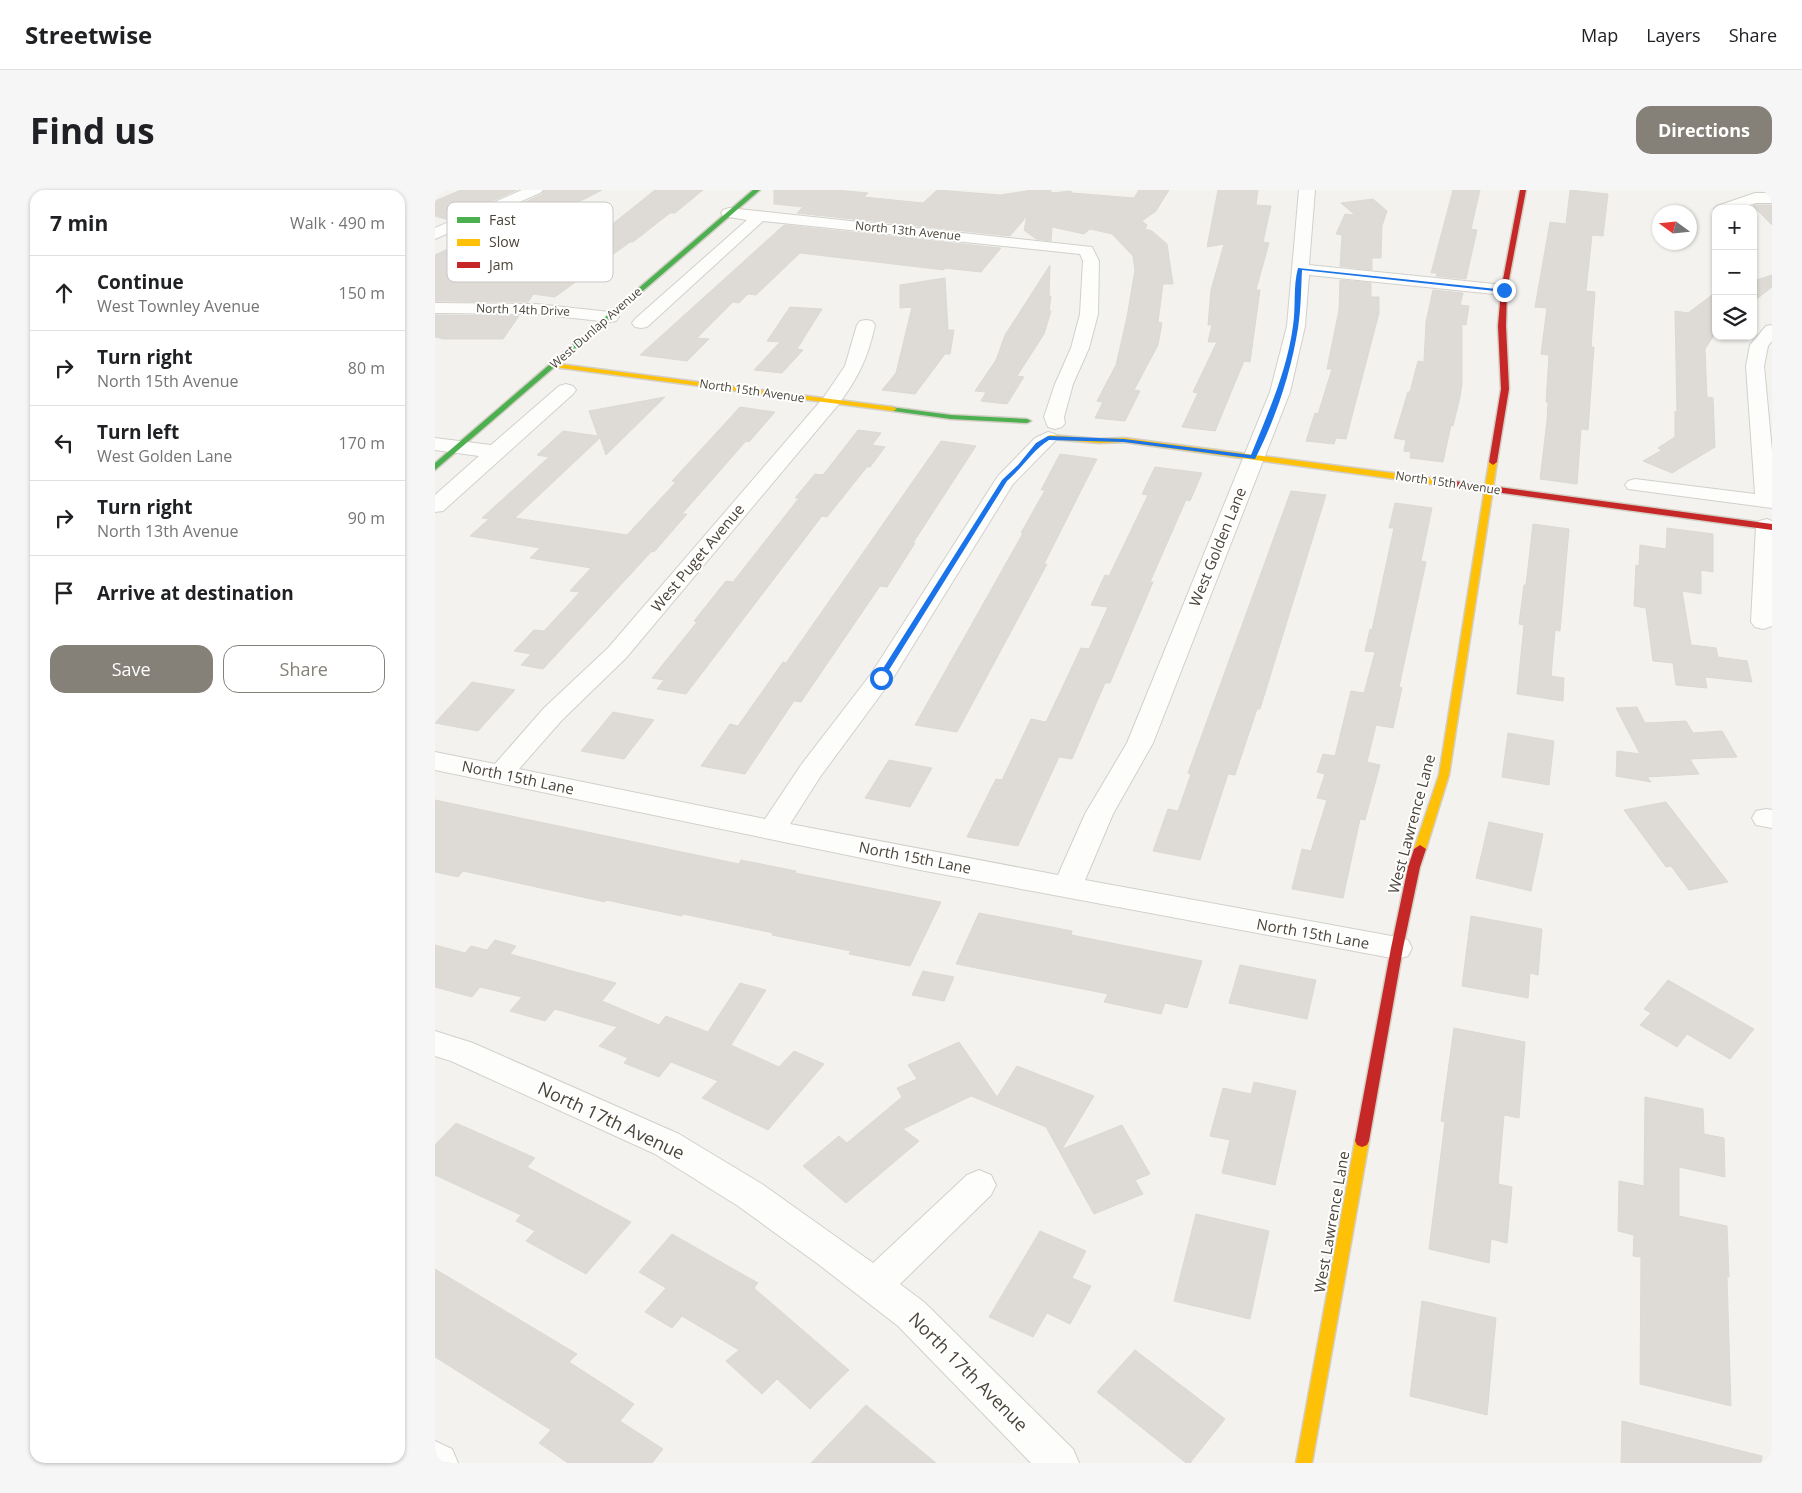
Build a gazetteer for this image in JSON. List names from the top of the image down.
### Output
{
  "streets": {
    "street": [
      "North 13th Avenue",
      "North 14th Drive",
      "West Dunlap Avenue",
      "North 15th Avenue",
      "West Golden Lane",
      "West Puget Avenue",
      "North 15th Lane",
      "West Lawrence Lane",
      "North 17th Avenue"
    ]
  },
  "crossings": [
    ["North 13th Avenue", "West Dunlap Avenue"],
    ["North 13th Avenue", "North 15th Avenue"],
    ["North 14th Drive", "West Dunlap Avenue"],
    ["West Dunlap Avenue", "North 15th Avenue"],
    ["North 15th Avenue", "West Golden Lane"],
    ["North 15th Avenue", "West Puget Avenue"],
    ["North 15th Avenue", "West Lawrence Lane"],
    ["West Golden Lane", "North 15th Lane"],
    ["West Puget Avenue", "North 15th Lane"],
    ["North 15th Lane", "West Lawrence Lane"]
  ],
  "legend": ["Fast", "Slow", "Jam"],
  "north": "left",
  "page": {
    "header": "Streetwise",
    "nav": ["Map", "Layers", "Share"],
    "buttons": [
      "Directions",
      ["Save", "Share"]
    ],
    "title": "Find us",
    "heading": ["7 min", "Walk · 490 m"],
    "map_buttons": ["+", "−"],
    "list": [
      ["Continue", "West Townley Avenue", "150 m"],
      ["Turn right", "North 15th Avenue", "80 m"],
      ["Turn left", "West Golden Lane", "170 m"],
      ["Turn right", "North 13th Avenue", "90 m"],
      "Arrive at destination"
    ]
  }
}
